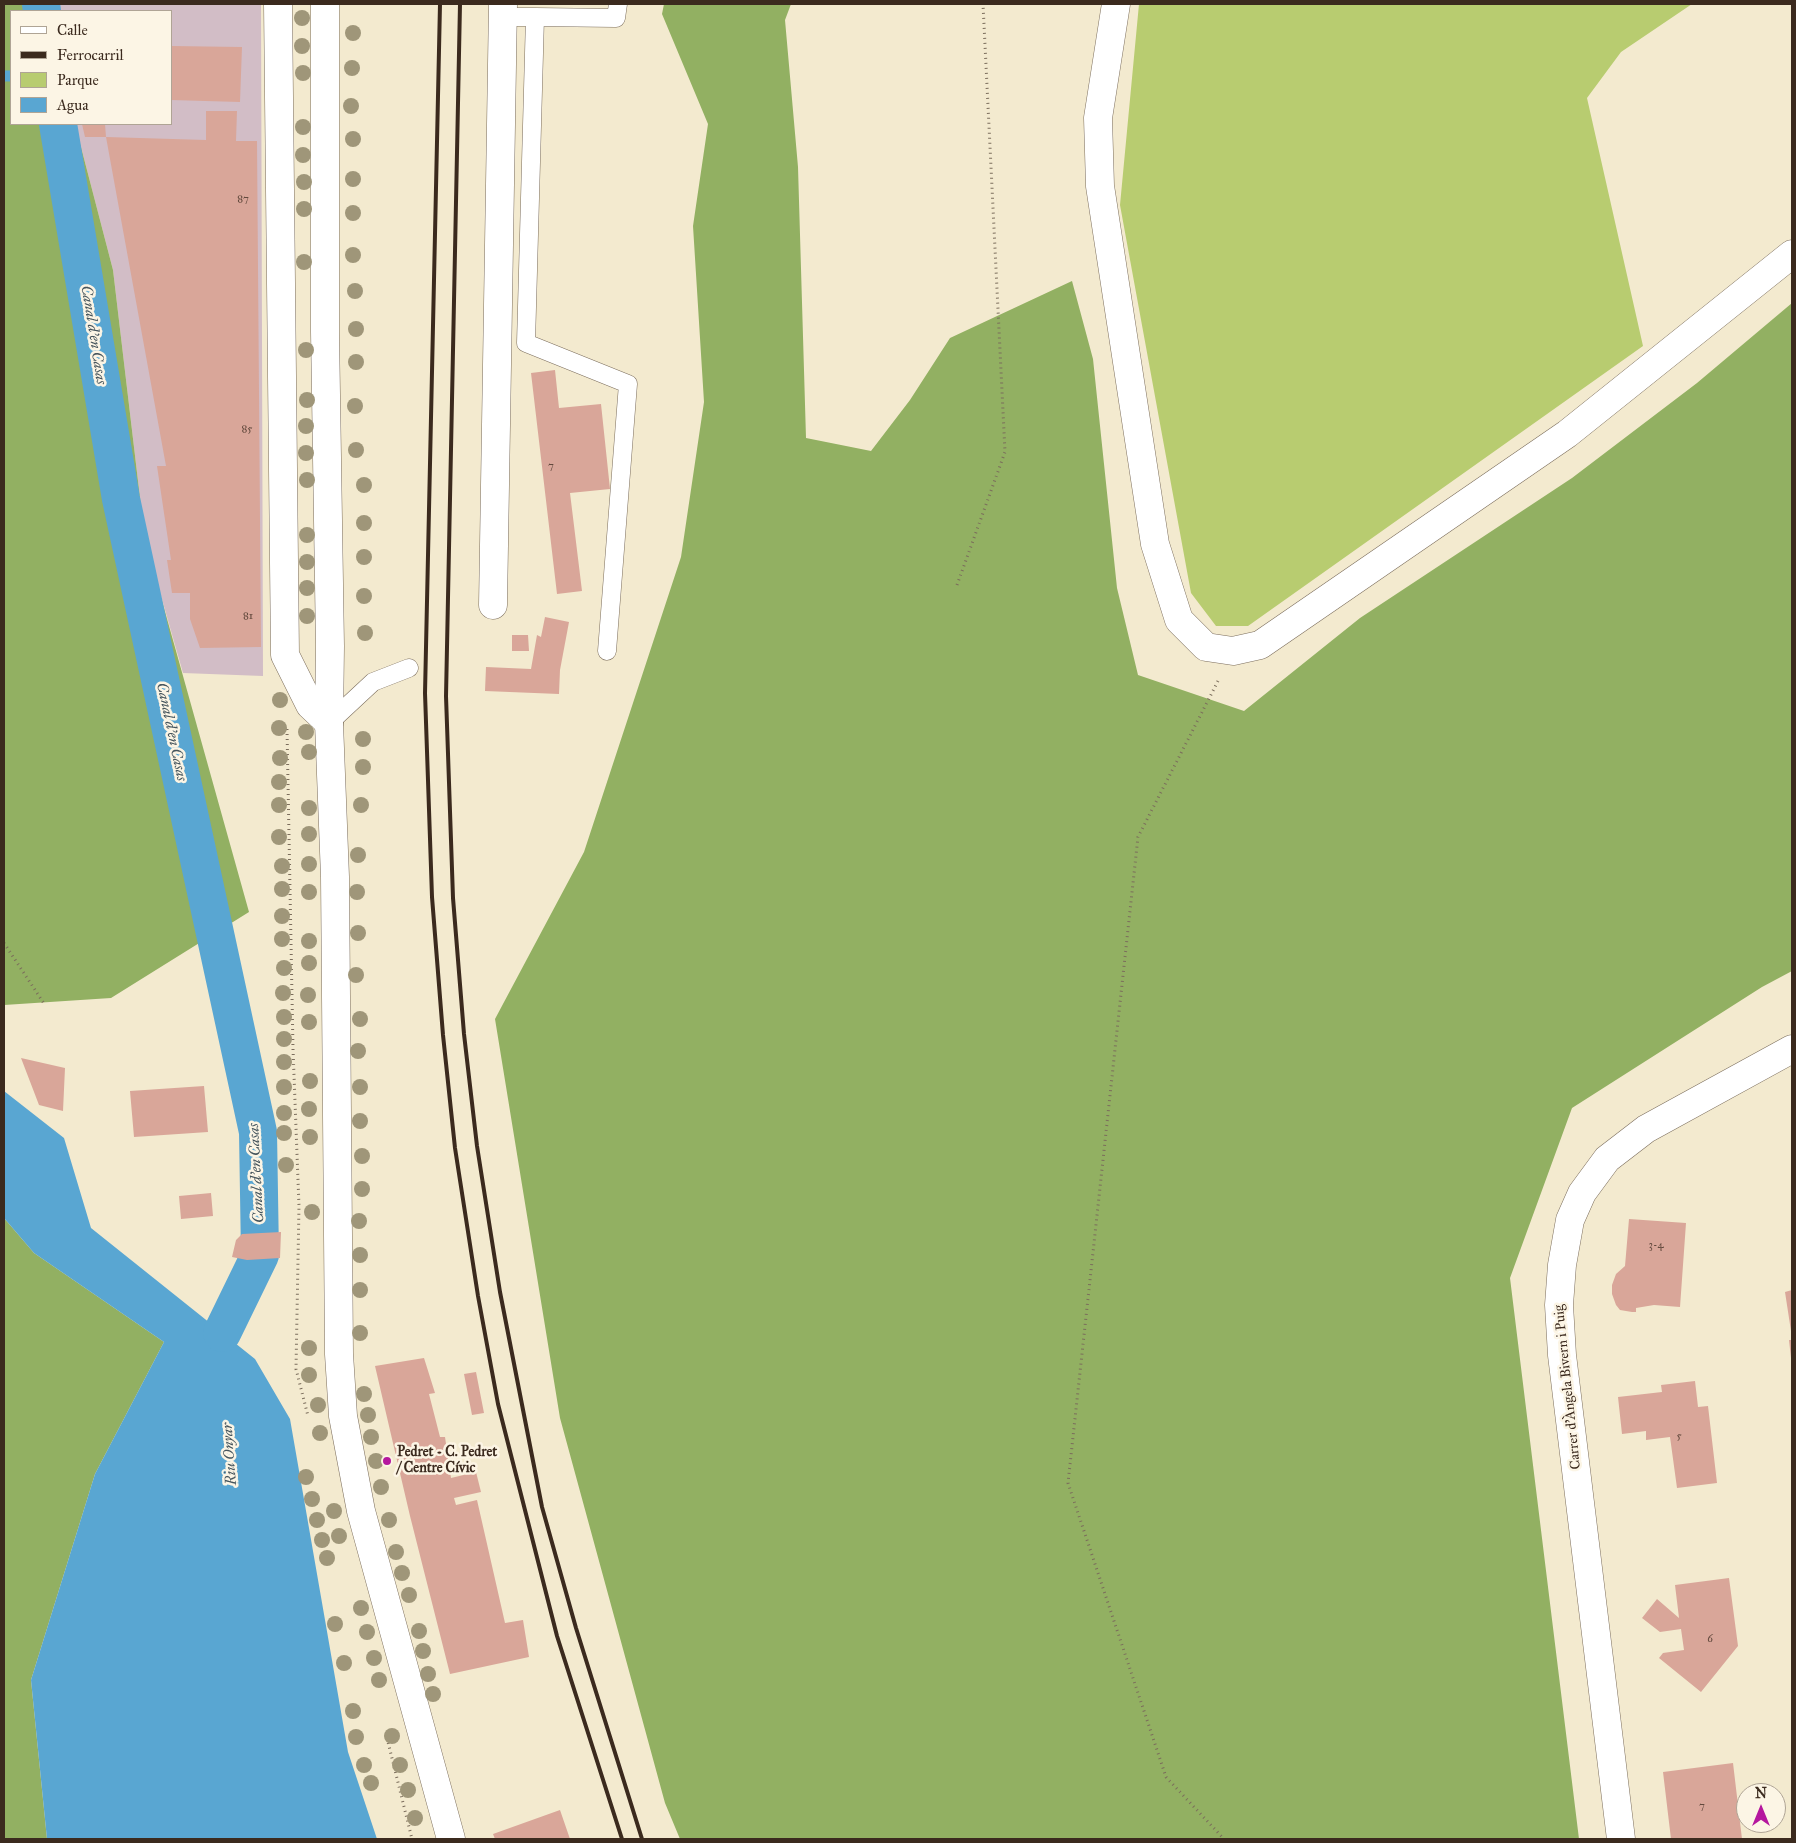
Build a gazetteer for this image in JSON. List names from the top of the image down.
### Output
{
  "streets": {
    "street": ["Carrer d'Àngela Bivern i Puig"]
  },
  "water": ["Canal d'en Casas", "Riu Onyar"],
  "places": ["Pedret - C. Pedret / Centre Cívic"],
  "house_numbers": [
    "87",
    "85",
    "7",
    "81",
    "3-4",
    "5",
    "6",
    "7"
  ],
  "legend": [
    "Calle",
    "Ferrocarril",
    "Parque",
    "Agua"
  ],
  "north": "top"
}
